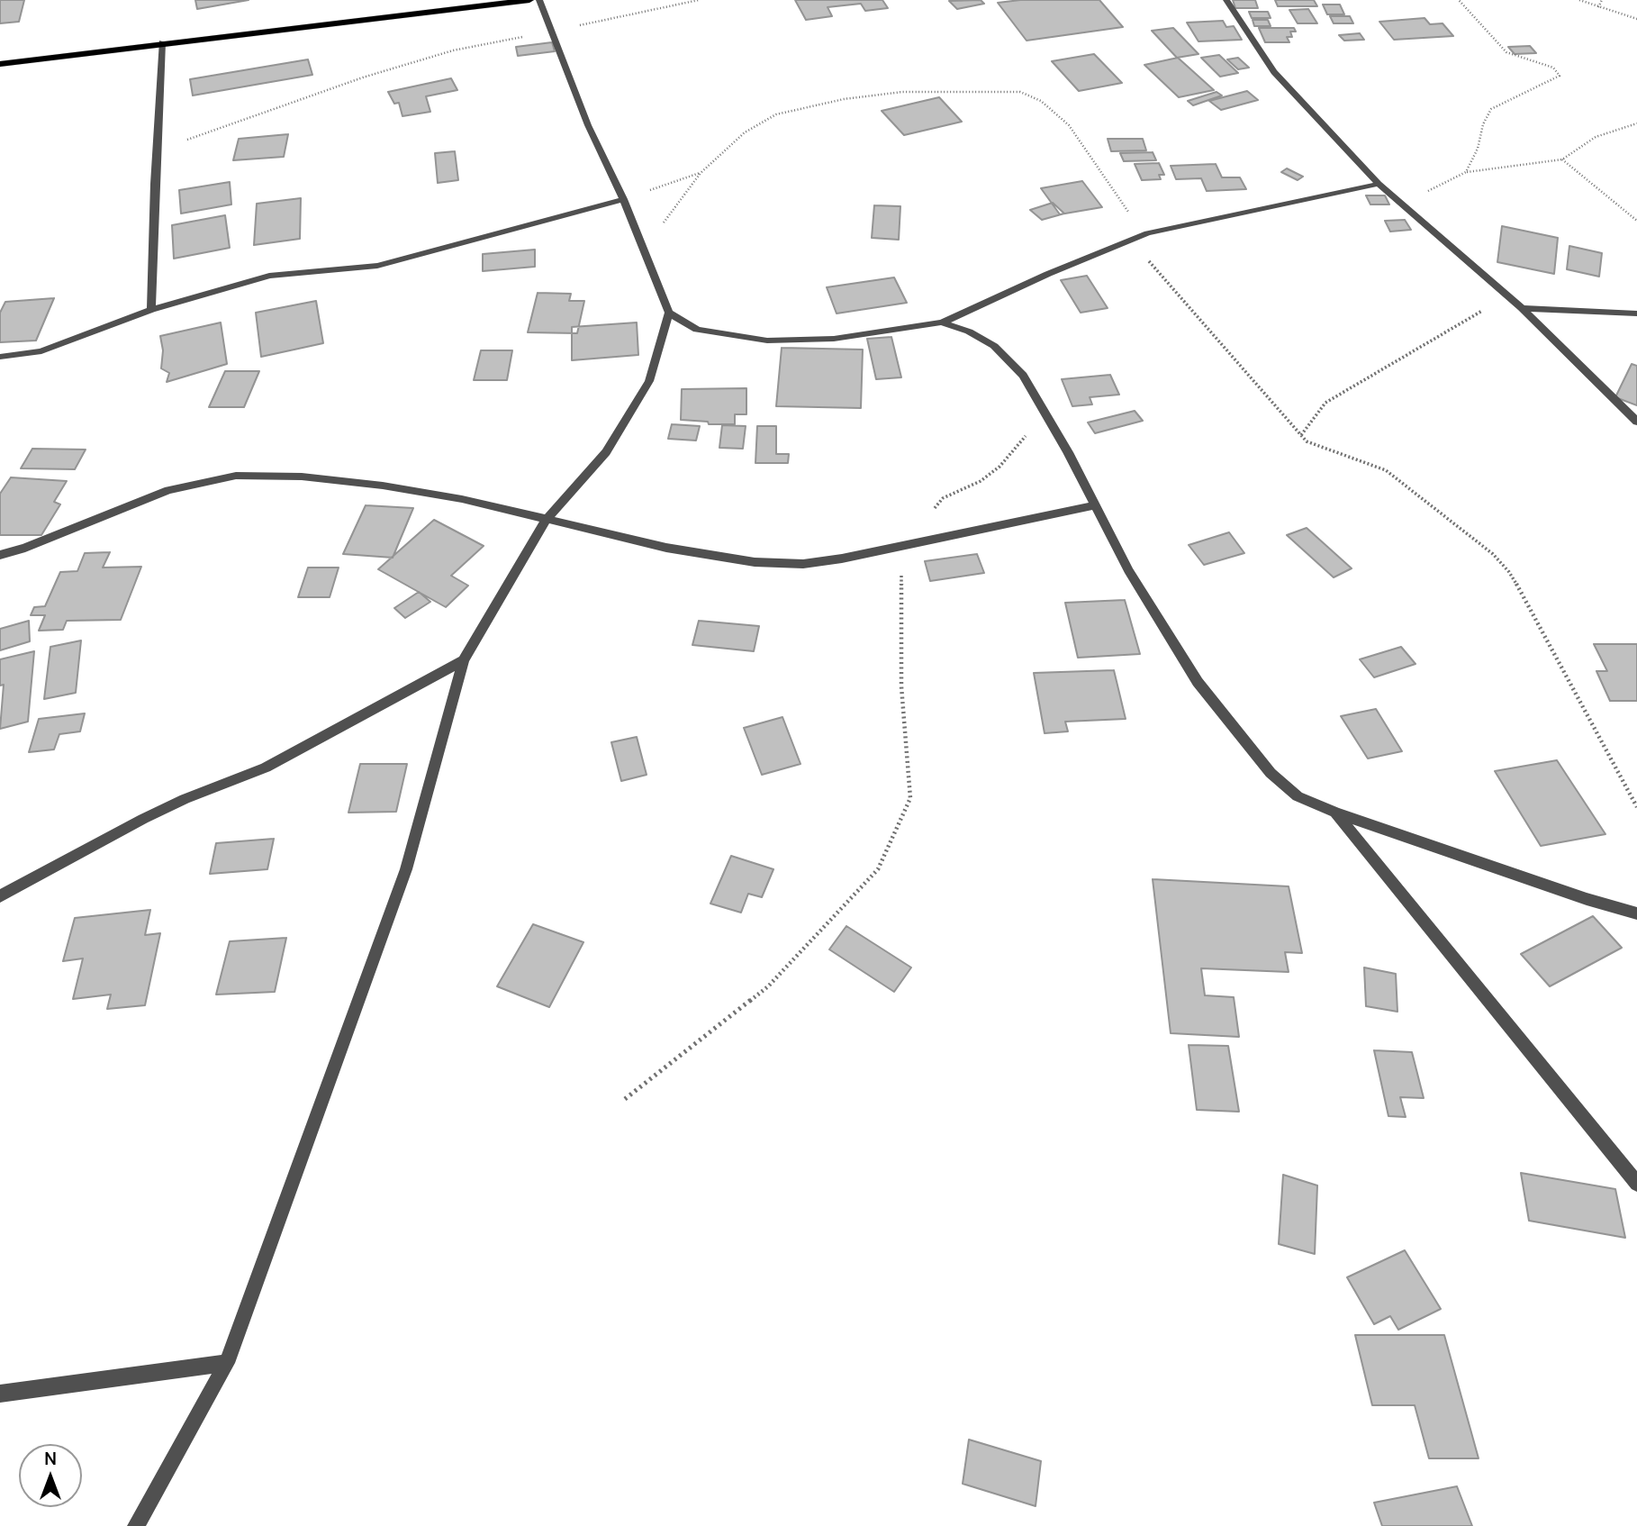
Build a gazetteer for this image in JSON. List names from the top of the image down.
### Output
{
  "north": "top"
}
